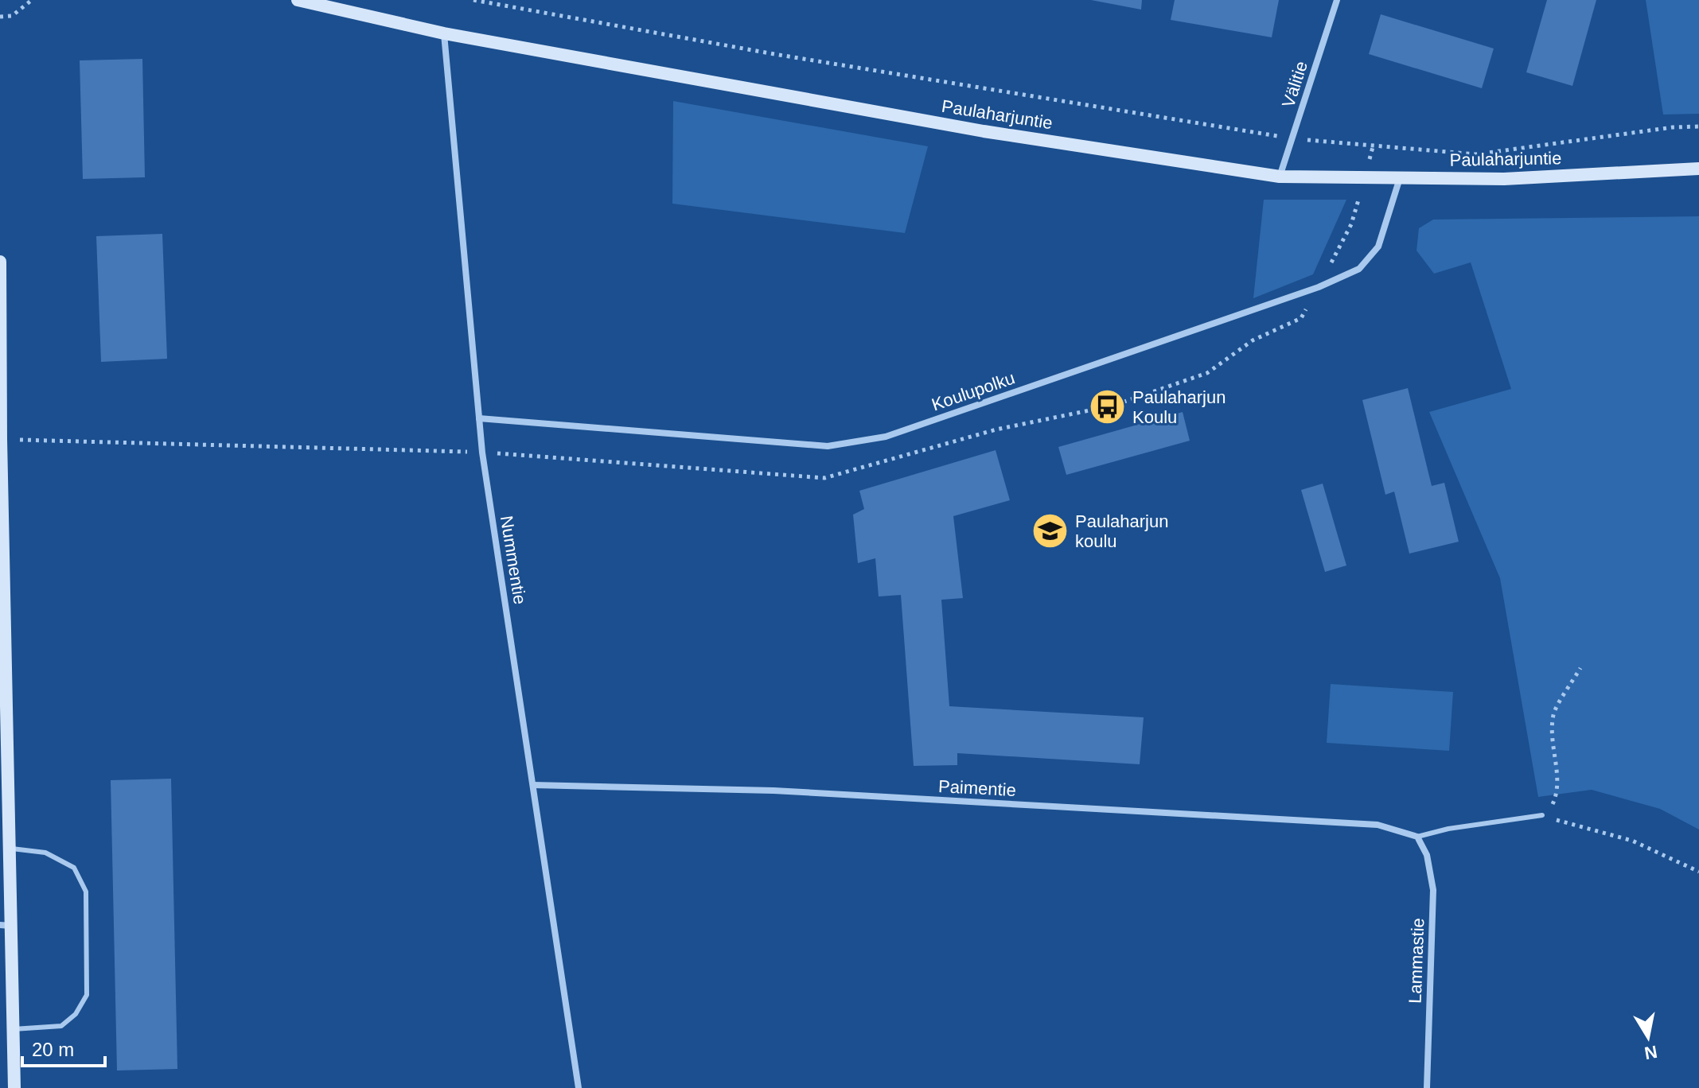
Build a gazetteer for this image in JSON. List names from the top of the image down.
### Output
{
  "streets": {
    "main road": ["Paulaharjuntie"],
    "street": [
      "Välitie",
      "Koulupolku",
      "Nummentie",
      "Paimentie",
      "Lammastie"
    ]
  },
  "crossings": [
    ["Välitie", "Paulaharjuntie"],
    ["Paulaharjuntie", "Koulupolku"],
    ["Paulaharjuntie", "Nummentie"],
    ["Koulupolku", "Nummentie"],
    ["Nummentie", "Paimentie"],
    ["Paimentie", "Lammastie"]
  ],
  "places": {
    "bus stop": ["Paulaharjun Koulu"],
    "school or university": ["Paulaharjun koulu"]
  },
  "scale_bar": "20 m",
  "north": "bottom"
}
